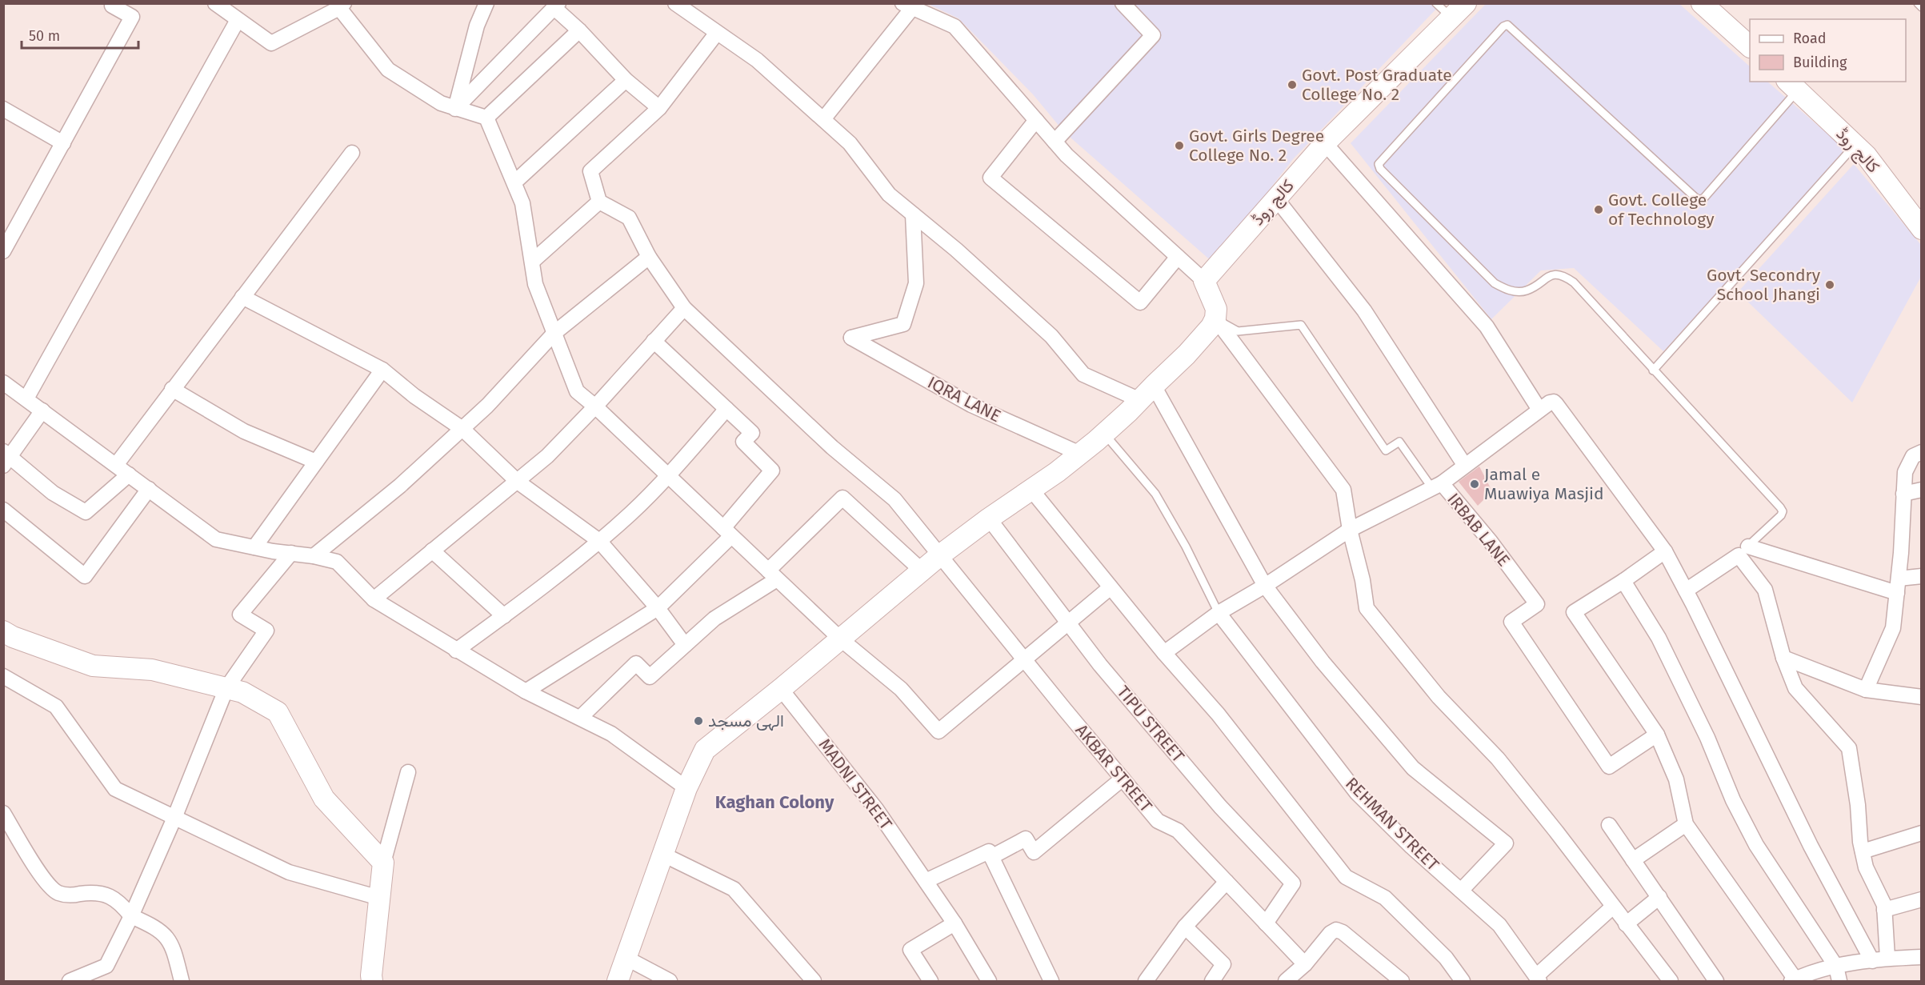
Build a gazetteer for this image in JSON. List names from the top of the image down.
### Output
{
  "streets": {
    "street": [
      "کالج روڈ",
      "IQRA LANE",
      "IRBAB LANE",
      "TIPU STREET",
      "AKBAR STREET",
      "MADNI STREET",
      "REHMAN STREET"
    ]
  },
  "crossings": [
    ["IRBAB LANE", "REHMAN STREET"],
    ["TIPU STREET", "AKBAR STREET"]
  ],
  "districts": ["Kaghan Colony"],
  "places": [
    "Govt. Post Graduate College No. 2",
    "Govt. Girls Degree College No. 2",
    "Govt. College of Technology",
    "Govt. Secondry School Jhangi",
    "Jamal e Muawiya Masjid",
    "الہی مسجد"
  ],
  "legend": ["Road", "Building"],
  "scale_bar": "50 m"
}
